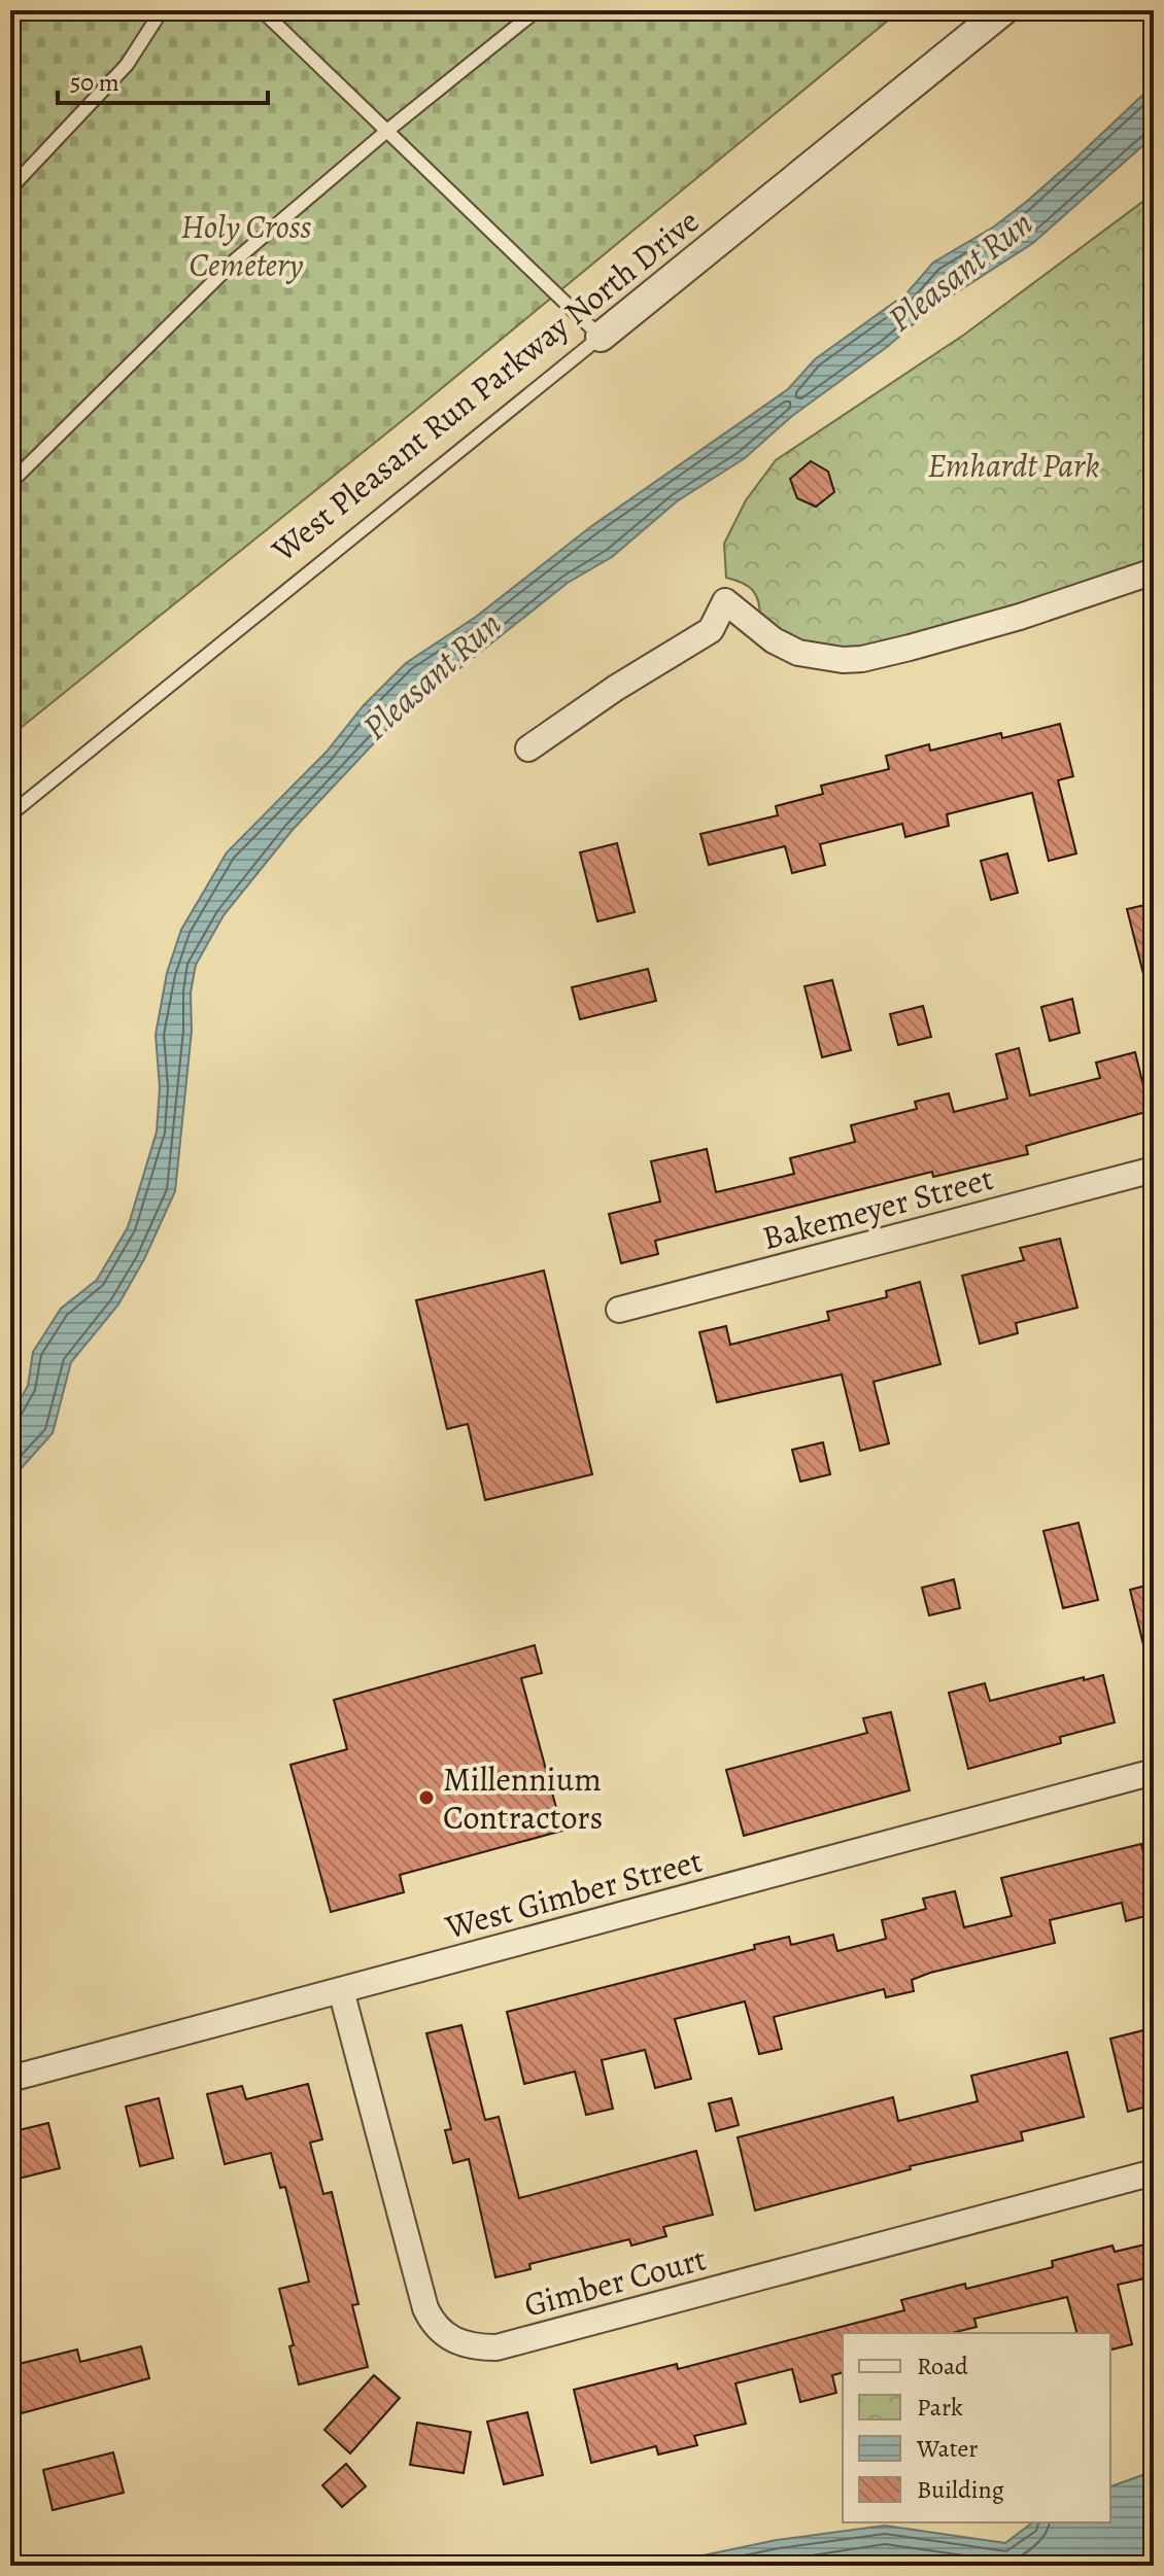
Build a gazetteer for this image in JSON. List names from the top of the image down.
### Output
{
  "streets": {
    "street": [
      "West Pleasant Run Parkway North Drive",
      "Bakemeyer Street",
      "West Gimber Street",
      "Gimber Court"
    ]
  },
  "crossings": [
    ["West Gimber Street", "Gimber Court"]
  ],
  "water": ["Pleasant Run"],
  "parks": ["Holy Cross Cemetery", "Emhardt Park"],
  "places": ["Millennium Contractors"],
  "legend": [
    "Road",
    "Park",
    "Water",
    "Building"
  ],
  "scale_bar": "50 m"
}
